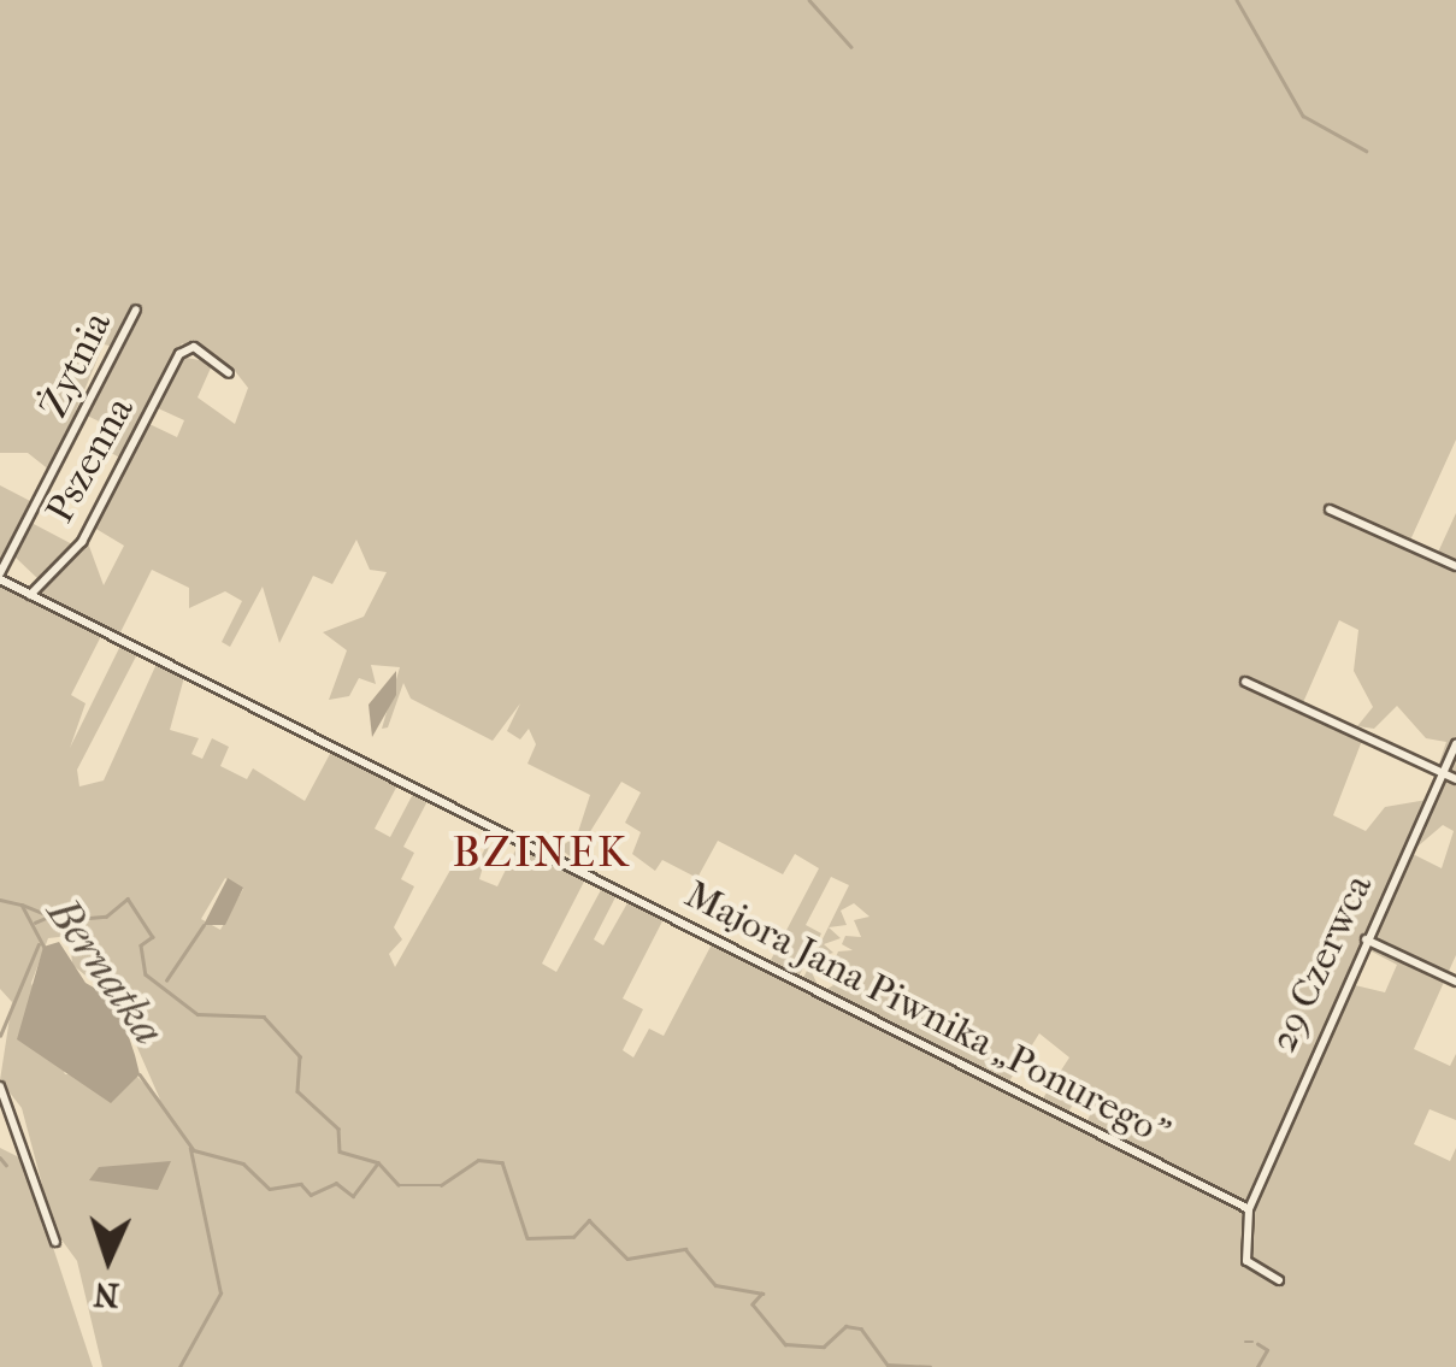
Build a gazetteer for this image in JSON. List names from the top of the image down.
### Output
{
  "streets": {
    "street": [
      "Żytnia",
      "Pszenna",
      "29 Czerwca",
      "Majora Jana Piwnika „Ponurego”"
    ]
  },
  "crossings": [
    ["Żytnia", "Majora Jana Piwnika „Ponurego”"],
    ["Pszenna", "Majora Jana Piwnika „Ponurego”"],
    ["29 Czerwca", "Majora Jana Piwnika „Ponurego”"]
  ],
  "districts": ["BZINEK"],
  "water": ["Bernatka"],
  "north": "bottom"
}
